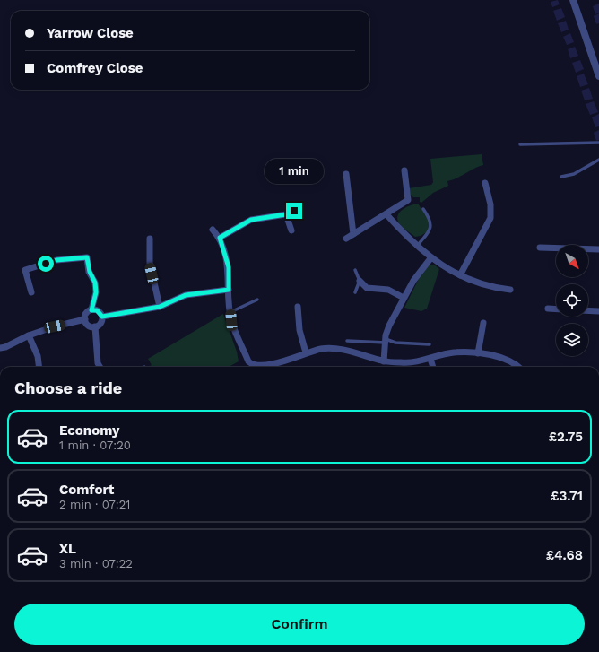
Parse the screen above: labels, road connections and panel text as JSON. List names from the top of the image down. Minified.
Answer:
{"north":"bottom right","page":{"banner":["Yarrow Close","Comfrey Close"],"bubble":"1 min","heading":"Choose a ride","list":[{"name":"Economy","note":"1 min · 07:20","value":"£2.75"},{"name":"Comfort","note":"2 min · 07:21","value":"£3.71"},{"name":"XL","note":"3 min · 07:22","value":"£4.68"}],"buttons":"Confirm"}}
